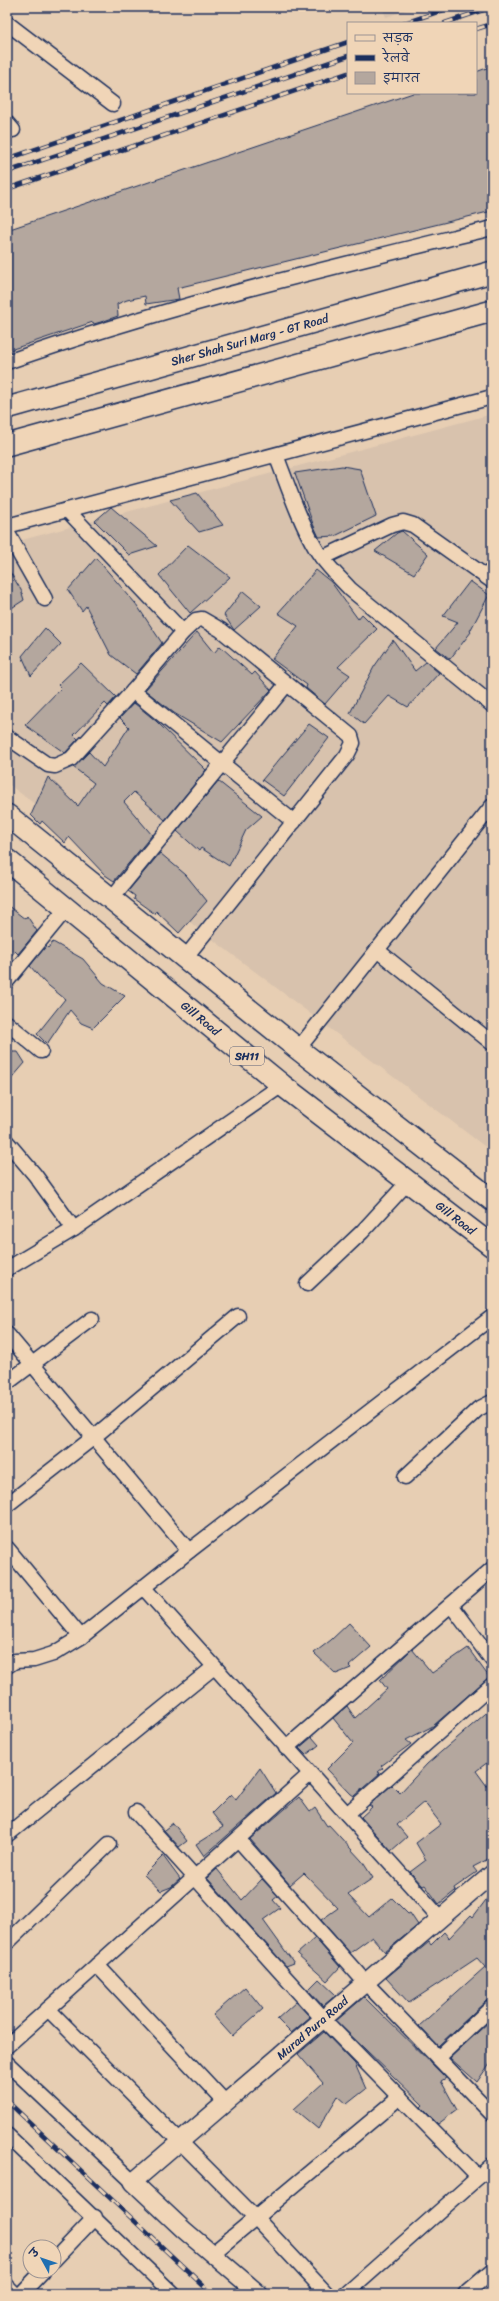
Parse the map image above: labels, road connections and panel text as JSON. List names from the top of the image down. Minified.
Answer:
{"streets":{"main road":["Sher Shah Suri Marg - GT Road","Gill Road","SH11"],"street":["Murad Pura Road"]},"legend":["सड़क","रेलवे","इमारत"],"north":"top left"}
